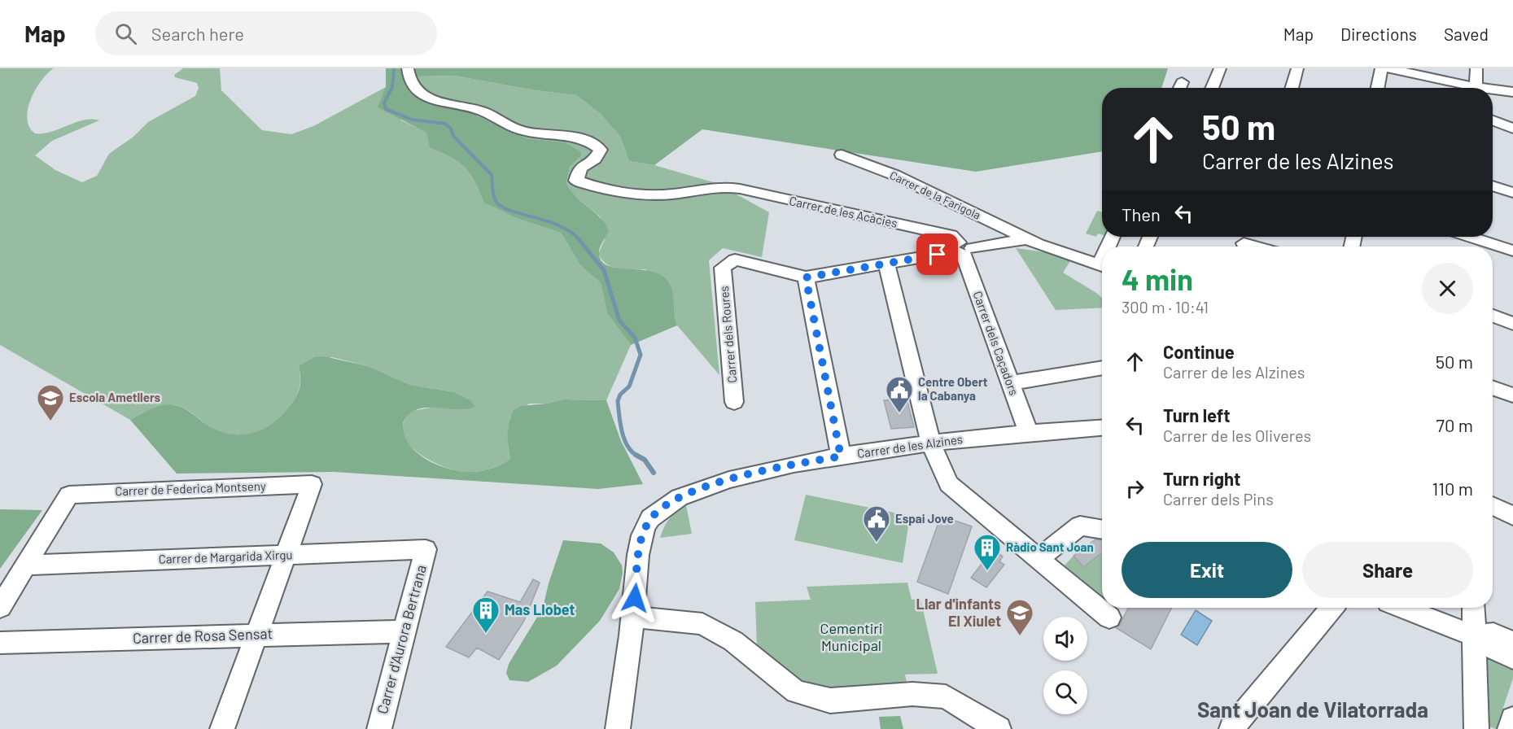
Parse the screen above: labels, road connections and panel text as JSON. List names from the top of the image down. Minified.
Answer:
{"streets":{"street":["Carrer de la Farigola","Carrer de les Acàcies","Carrer dels Roures","Carrer dels Caçadors","Carrer de les Alzines","Carrer de Federica Montseny","Carrer de Margarida Xirgu","Carrer de Rosa Sensat","Carrer d'Aurora Bertrana"]},"crossings":[["Carrer de les Acàcies","Carrer dels Caçadors"],["Carrer dels Caçadors","Carrer de les Alzines"],["Carrer de Federica Montseny","Carrer de Margarida Xirgu"],["Carrer de Margarida Xirgu","Carrer d'Aurora Bertrana"],["Carrer de Rosa Sensat","Carrer d'Aurora Bertrana"]],"districts":["Sant Joan de Vilatorrada"],"parks":["Cementiri Municipal"],"places":{"public building":["Centre Obert la Cabanya","Espai Jove"],"school or university":["Escola Ametllers","Llar d'infants El Xiulet"],"building":["Ràdio Sant Joan","Mas Llobet"]},"page":{"header":"Map","search":"Search here","nav":["Map","Directions","Saved"],"turn":["50 m","Carrer de les Alzines"],"then":"Then","heading":["4 min","300 m · 10:41"],"list":[{"name":"Continue","note":"Carrer de les Alzines","value":"50 m"},{"name":"Turn left","note":"Carrer de les Oliveres","value":"70 m"},{"name":"Turn right","note":"Carrer dels Pins","value":"110 m"}],"buttons":["Exit","Share"]}}
